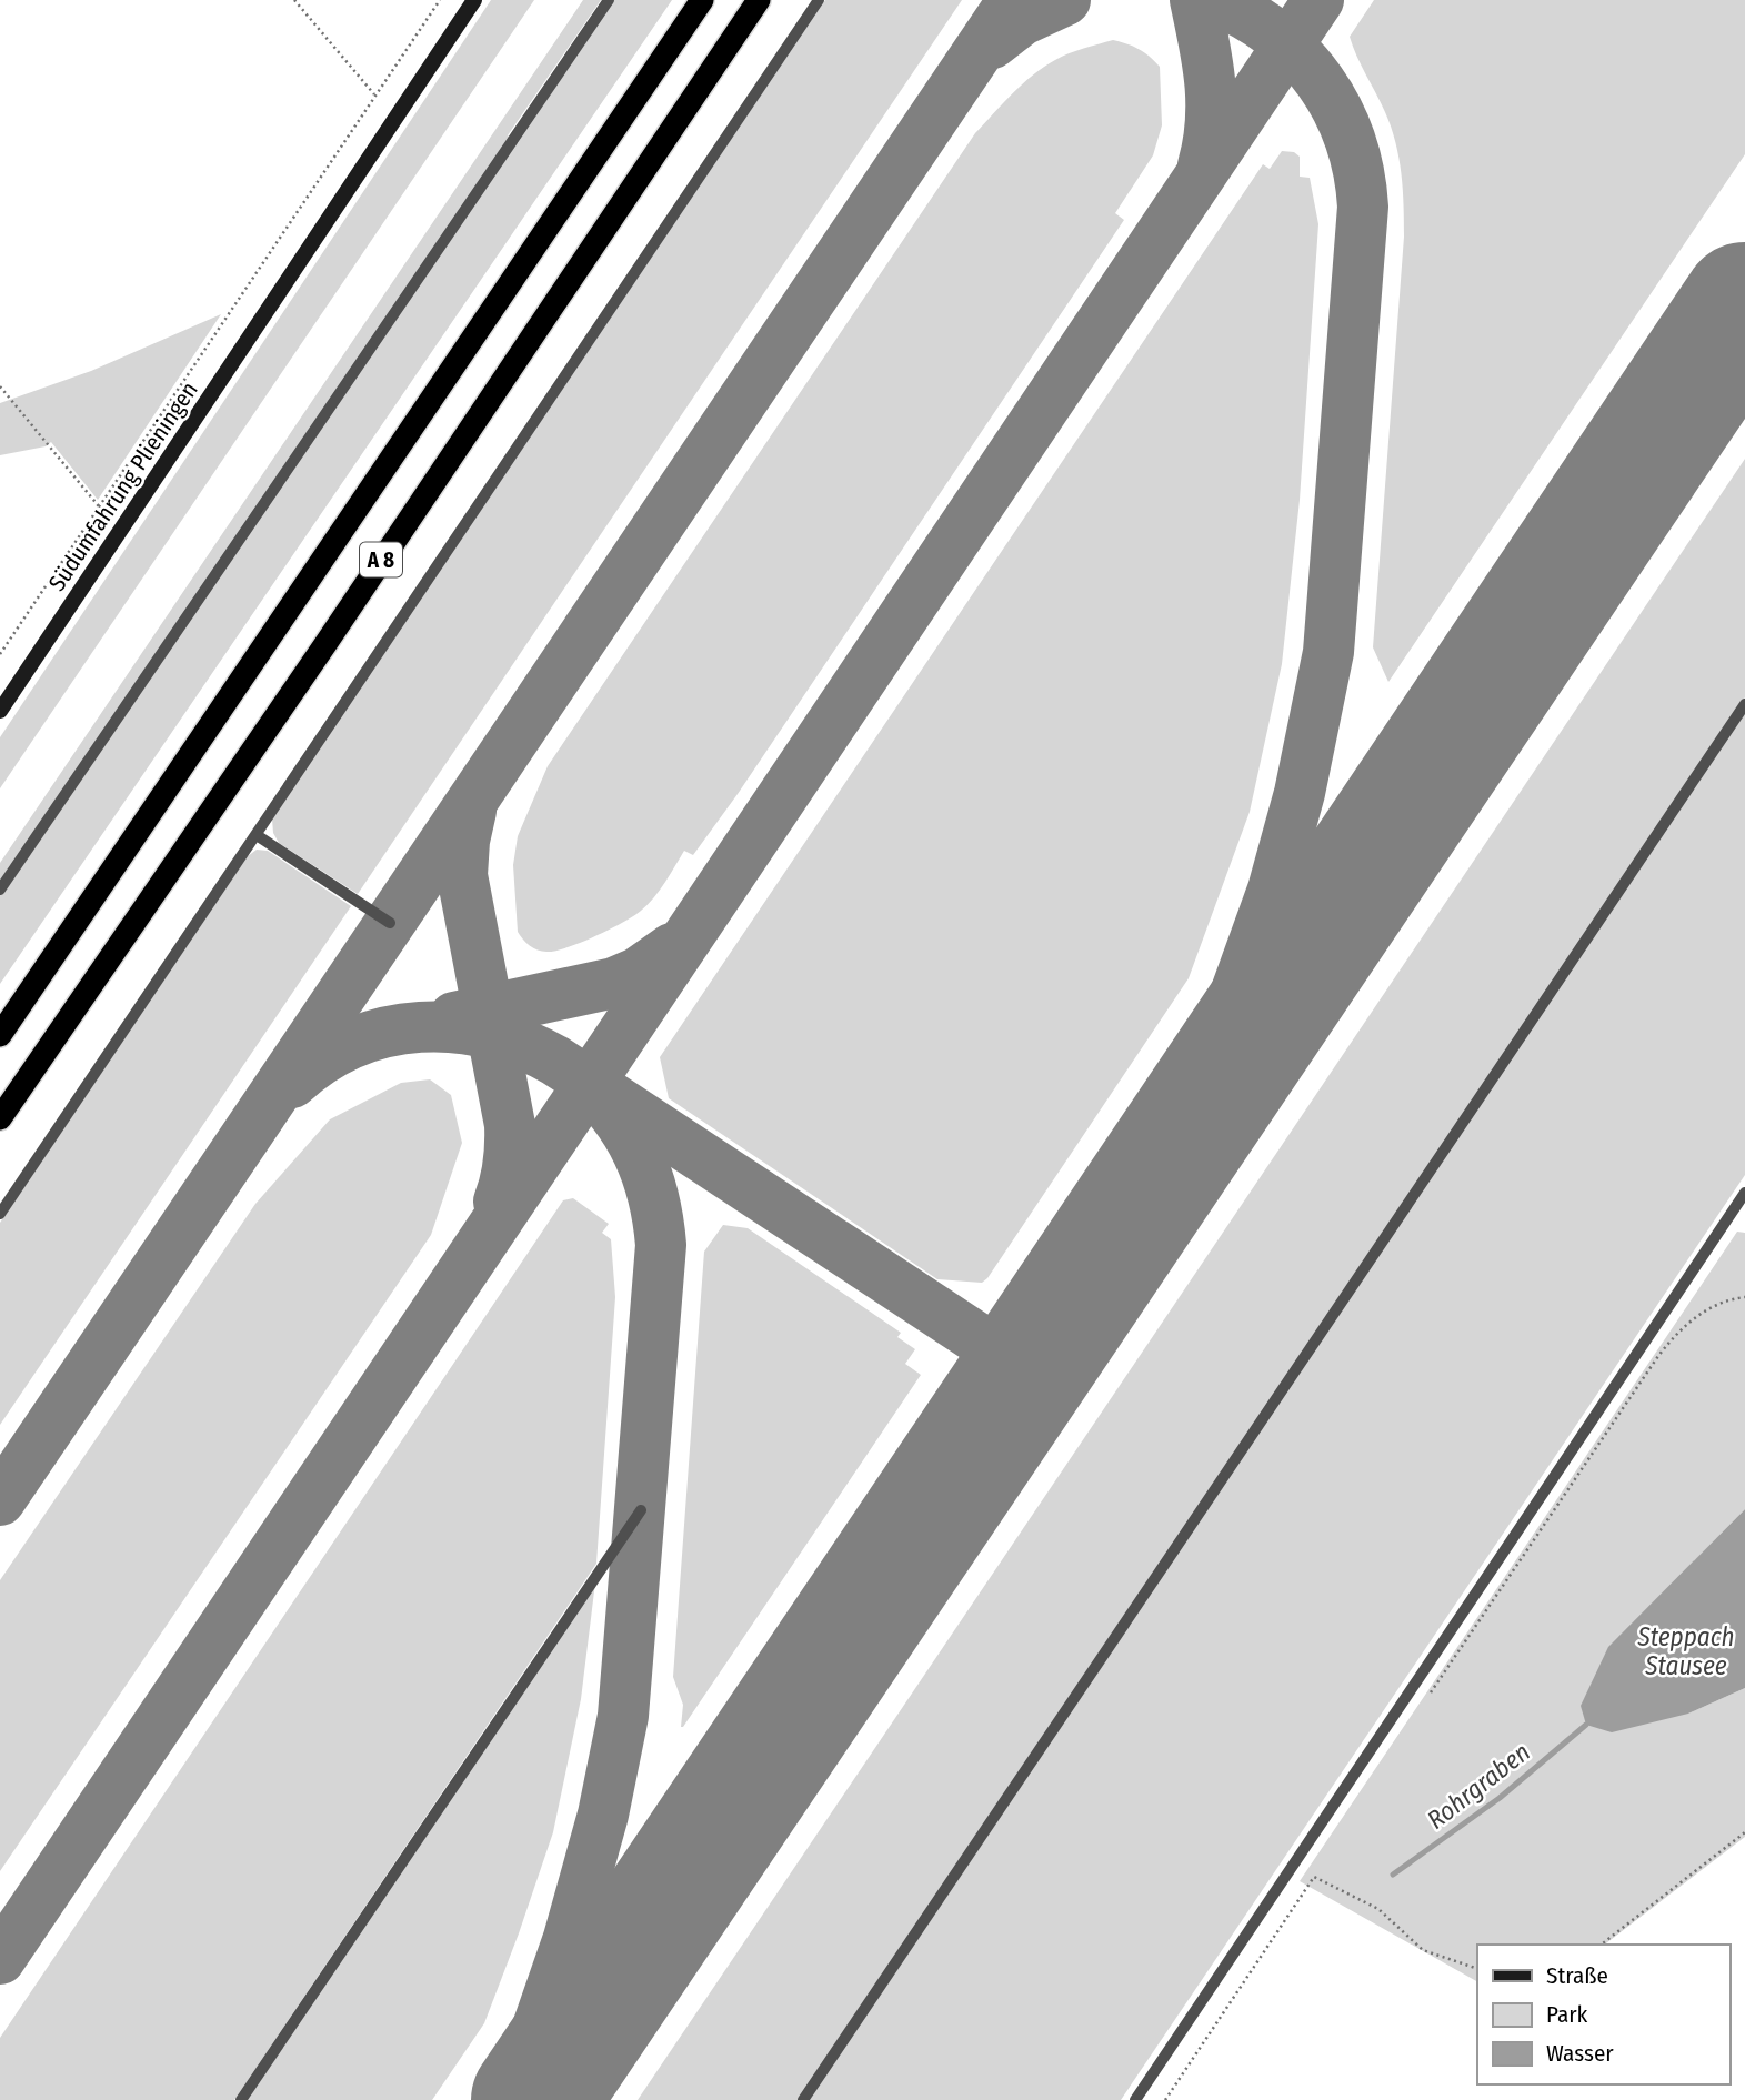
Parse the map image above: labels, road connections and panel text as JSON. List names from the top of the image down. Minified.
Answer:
{"streets":{"highway":["A 8"],"main road":["Südumfahrung Plieningen"]},"water":["Steppach Stausee","Rohrgraben"],"legend":["Straße","Park","Wasser"]}
